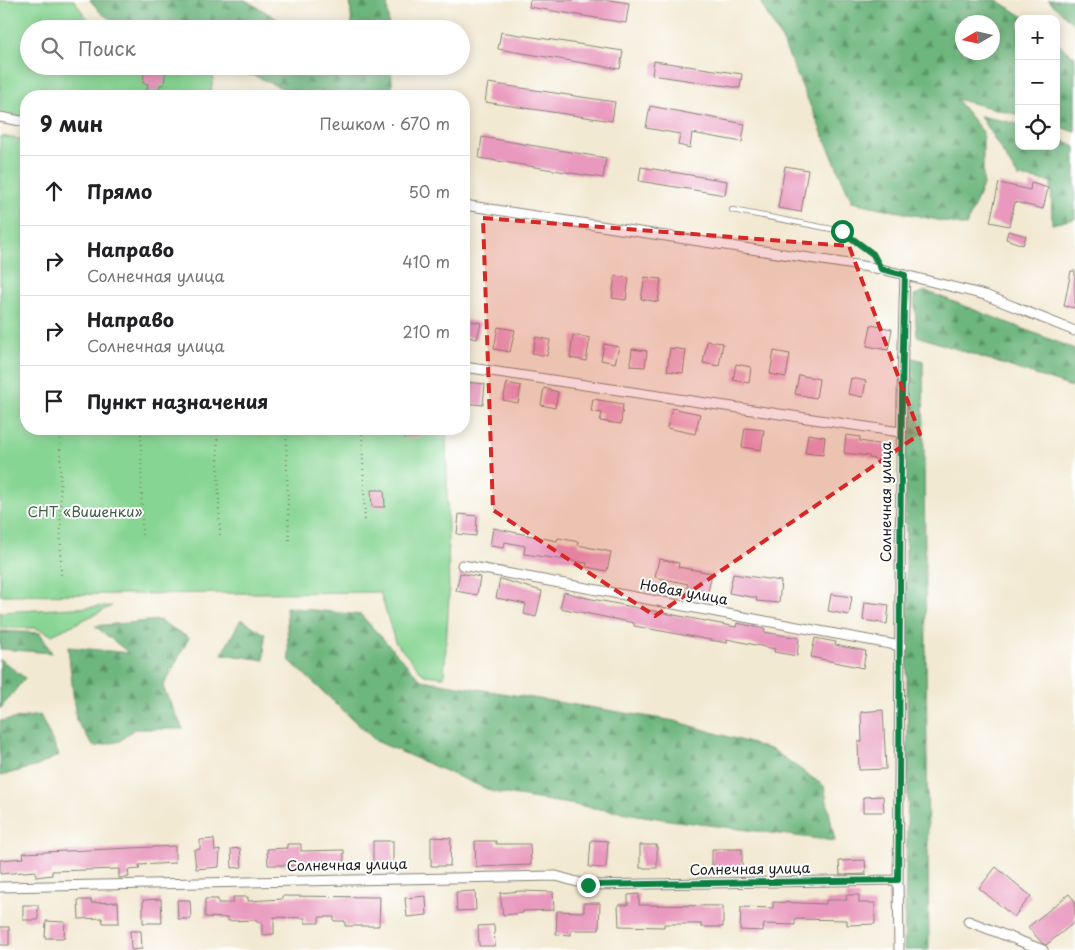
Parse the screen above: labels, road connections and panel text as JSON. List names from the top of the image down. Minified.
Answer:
{"streets":{"street":["Солнечная улица","Новая улица"]},"crossings":[["Солнечная улица","Новая улица"]],"parks":["СНТ «Вишенки»"],"north":"left","page":{"map_buttons":["+","−"],"search":"Поиск","heading":["9 мин","Пешком · 670 m"],"list":[["Прямо","50 m"],["Направо","Солнечная улица","410 m"],["Направо","Солнечная улица","210 m"],"Пункт назначения"]}}
